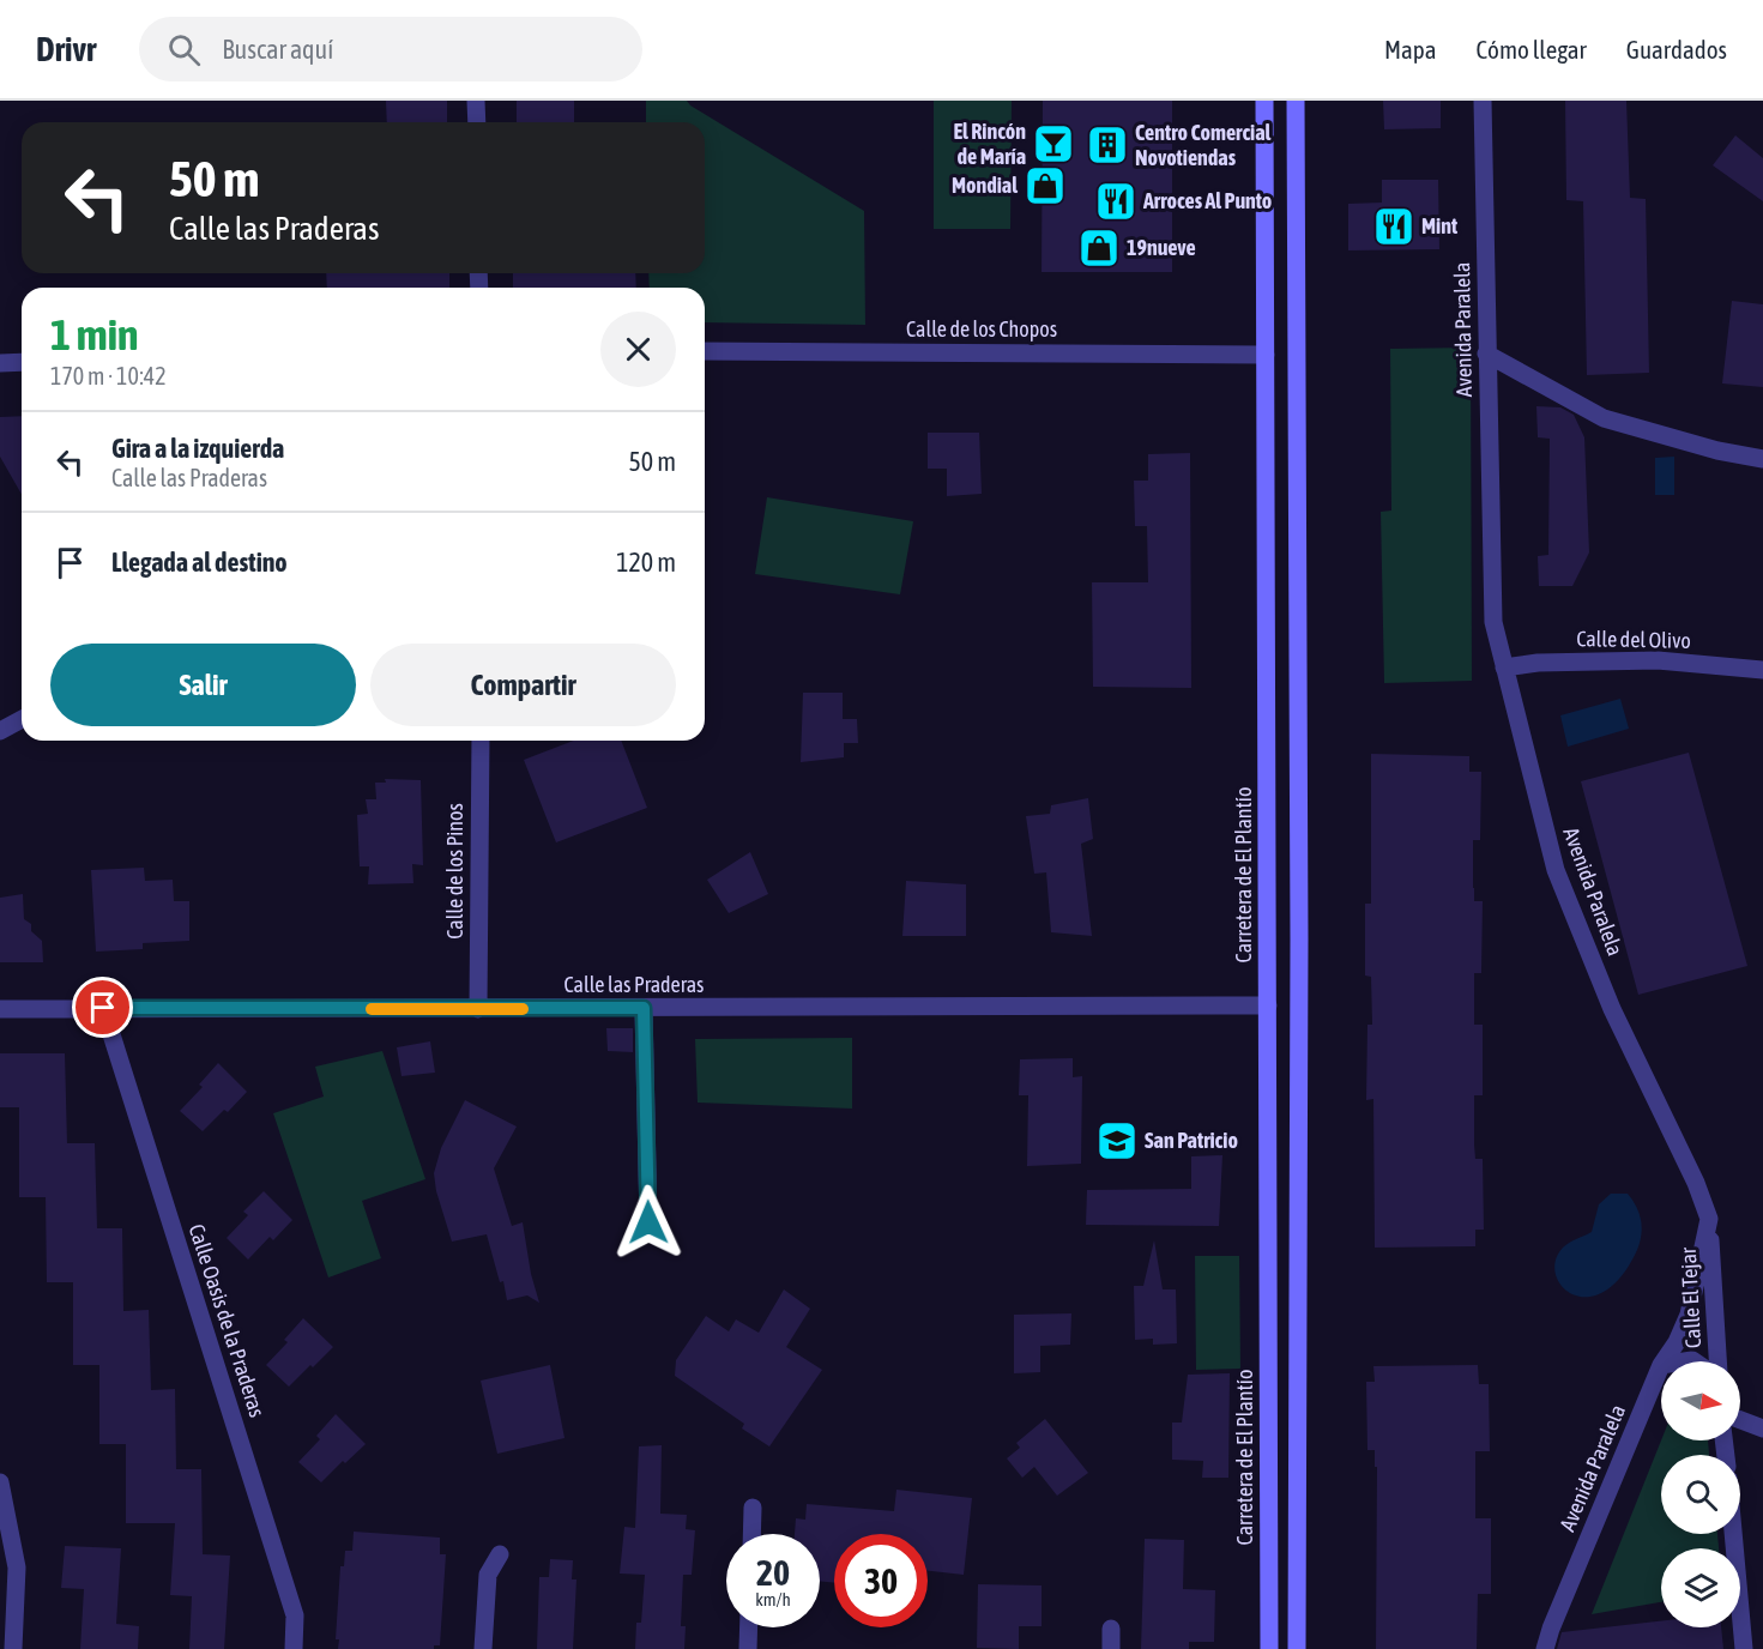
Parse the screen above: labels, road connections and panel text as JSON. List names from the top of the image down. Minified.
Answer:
{"streets":{"street":["Calle de los Chopos","Avenida Paralela","Calle del Olivo","Calle de los Pinos","Carretera de El Plantío","Calle las Praderas","Calle El Tejar","Calle Oasis de la Praderas"]},"crossings":[["Calle de los Chopos","Carretera de El Plantío"],["Avenida Paralela","Calle del Olivo"],["Avenida Paralela","Calle El Tejar"],["Calle de los Pinos","Calle las Praderas"],["Carretera de El Plantío","Calle las Praderas"],["Calle las Praderas","Calle Oasis de la Praderas"]],"places":{"bar":["El Rincón de María"],"building":["Centro Comercial Novotiendas"],"shop":["Mondial","19nueve"],"restaurant":["Arroces Al Punto","Mint"],"school or university":["San Patricio"]},"north":"right","page":{"header":"Drivr","search":"Buscar aquí","nav":["Mapa","Cómo llegar","Guardados"],"turn":["50 m","Calle las Praderas"],"heading":["1 min","170 m · 10:42"],"list":[{"name":"Gira a la izquierda","note":"Calle las Praderas","value":"50 m"},{"name":"Llegada al destino","value":"120 m"}],"buttons":["Salir","Compartir"],"speed":"20 km/h","limit":"30"}}
